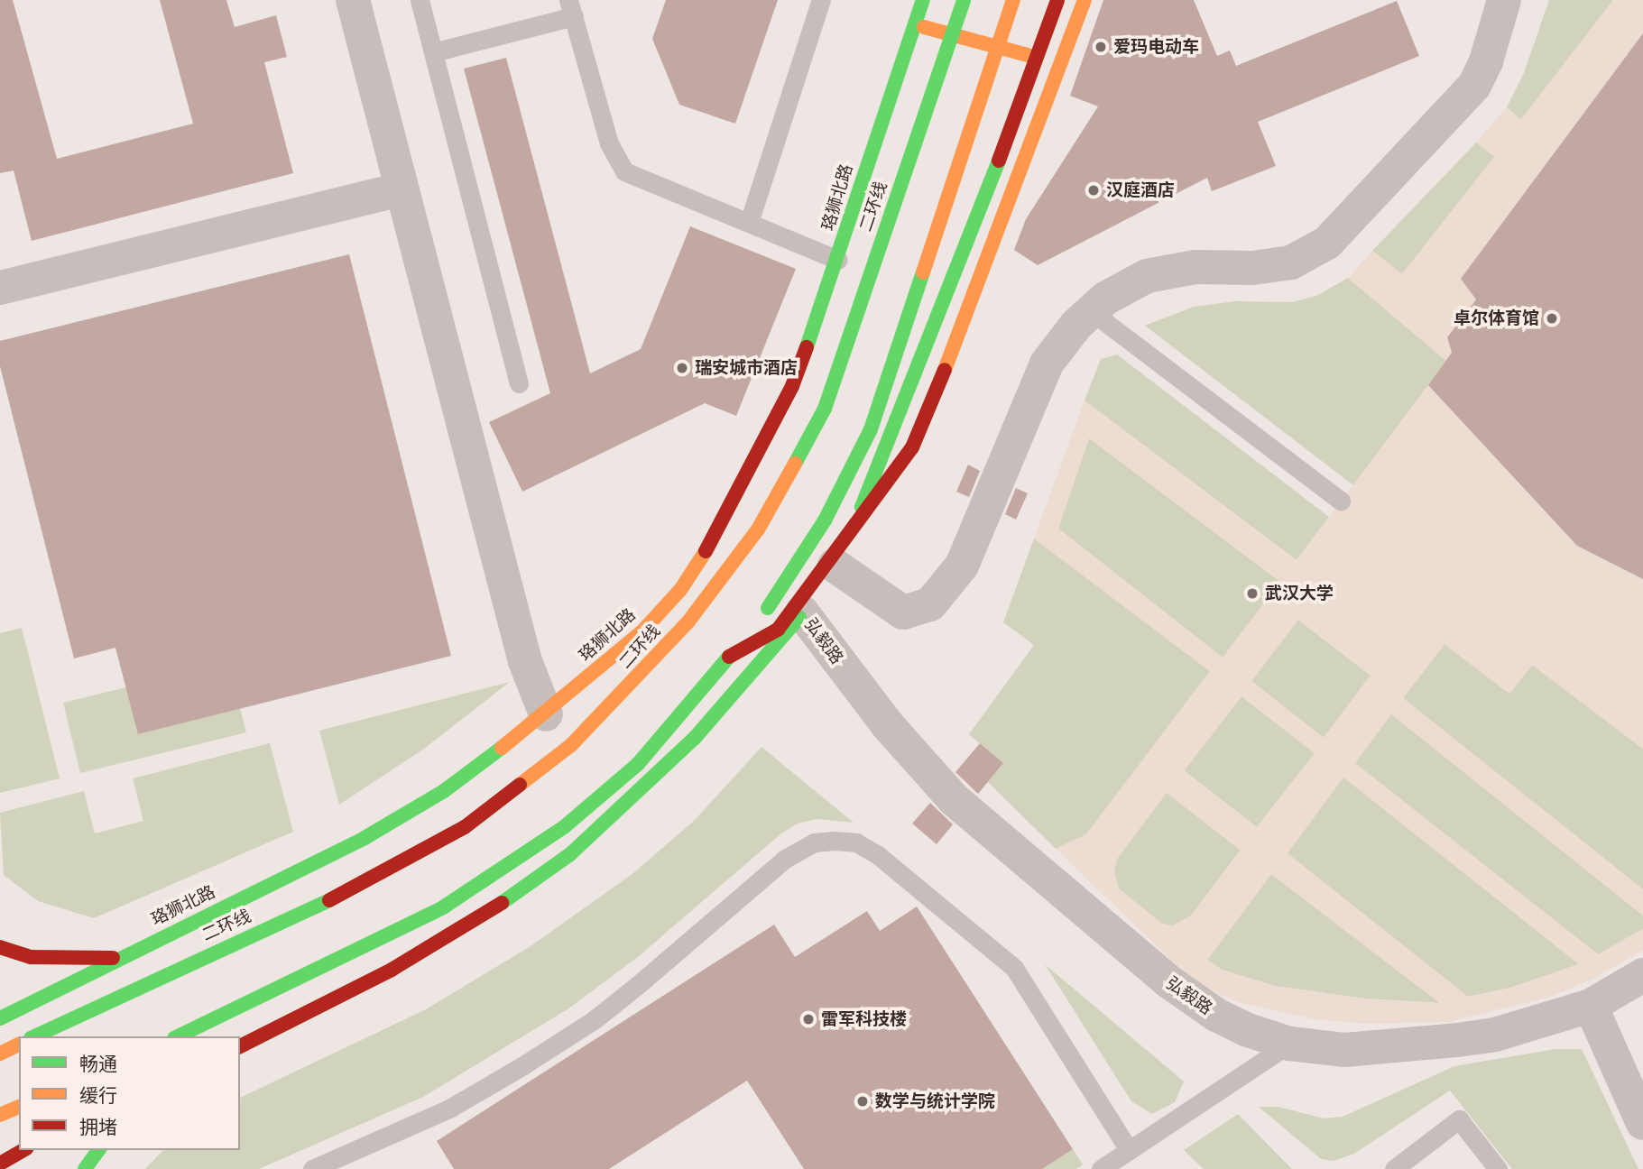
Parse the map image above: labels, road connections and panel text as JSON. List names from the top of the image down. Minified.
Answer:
{"streets":{"main road":["珞狮北路","二环线"],"street":["弘毅路"]},"places":["爱玛电动车","汉庭酒店","卓尔体育馆","瑞安城市酒店","武汉大学","雷军科技楼","数学与统计学院"],"legend":["畅通","缓行","拥堵"]}
